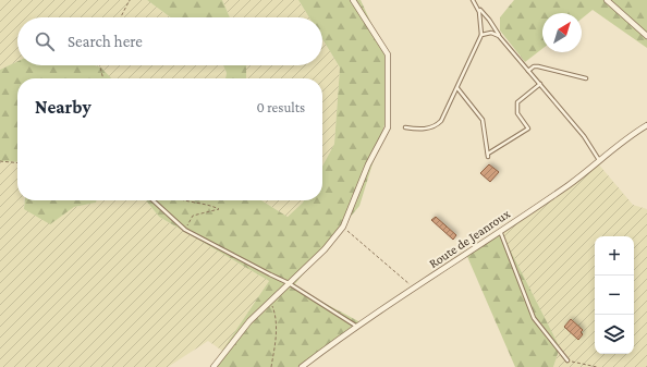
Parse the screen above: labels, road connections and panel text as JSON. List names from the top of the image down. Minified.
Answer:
{"streets":{"street":["Route de Jeanroux"]},"north":"top right","page":{"search":"Search here","heading":["Nearby","0 results"],"map_buttons":["+","−"]}}
